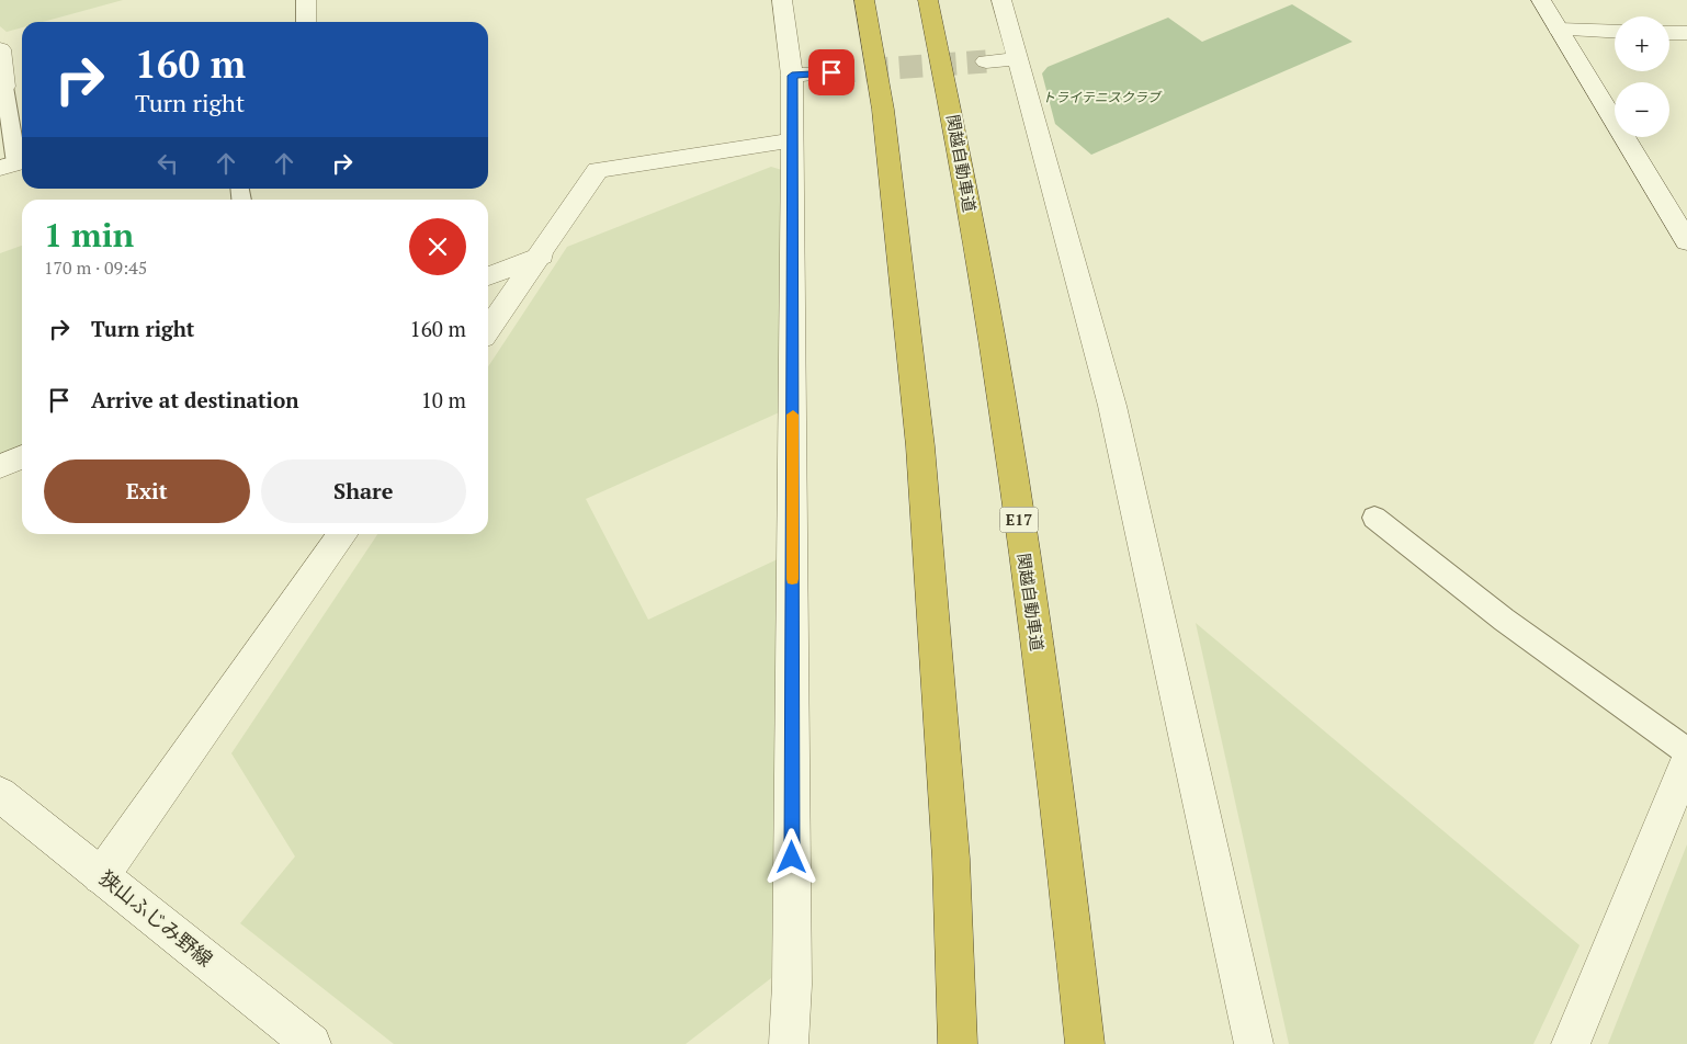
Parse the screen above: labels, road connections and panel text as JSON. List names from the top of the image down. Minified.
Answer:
{"streets":{"highway":["関越自動車道","E17"],"street":["狭山ふじみ野線"]},"parks":["トライテニスクラブ"],"page":{"map_buttons":["+","−"],"turn":["160 m","Turn right"],"heading":["1 min","170 m · 09:45"],"list":[{"name":"Turn right","value":"160 m"},{"name":"Arrive at destination","value":"10 m"}],"buttons":["Exit","Share"]}}
